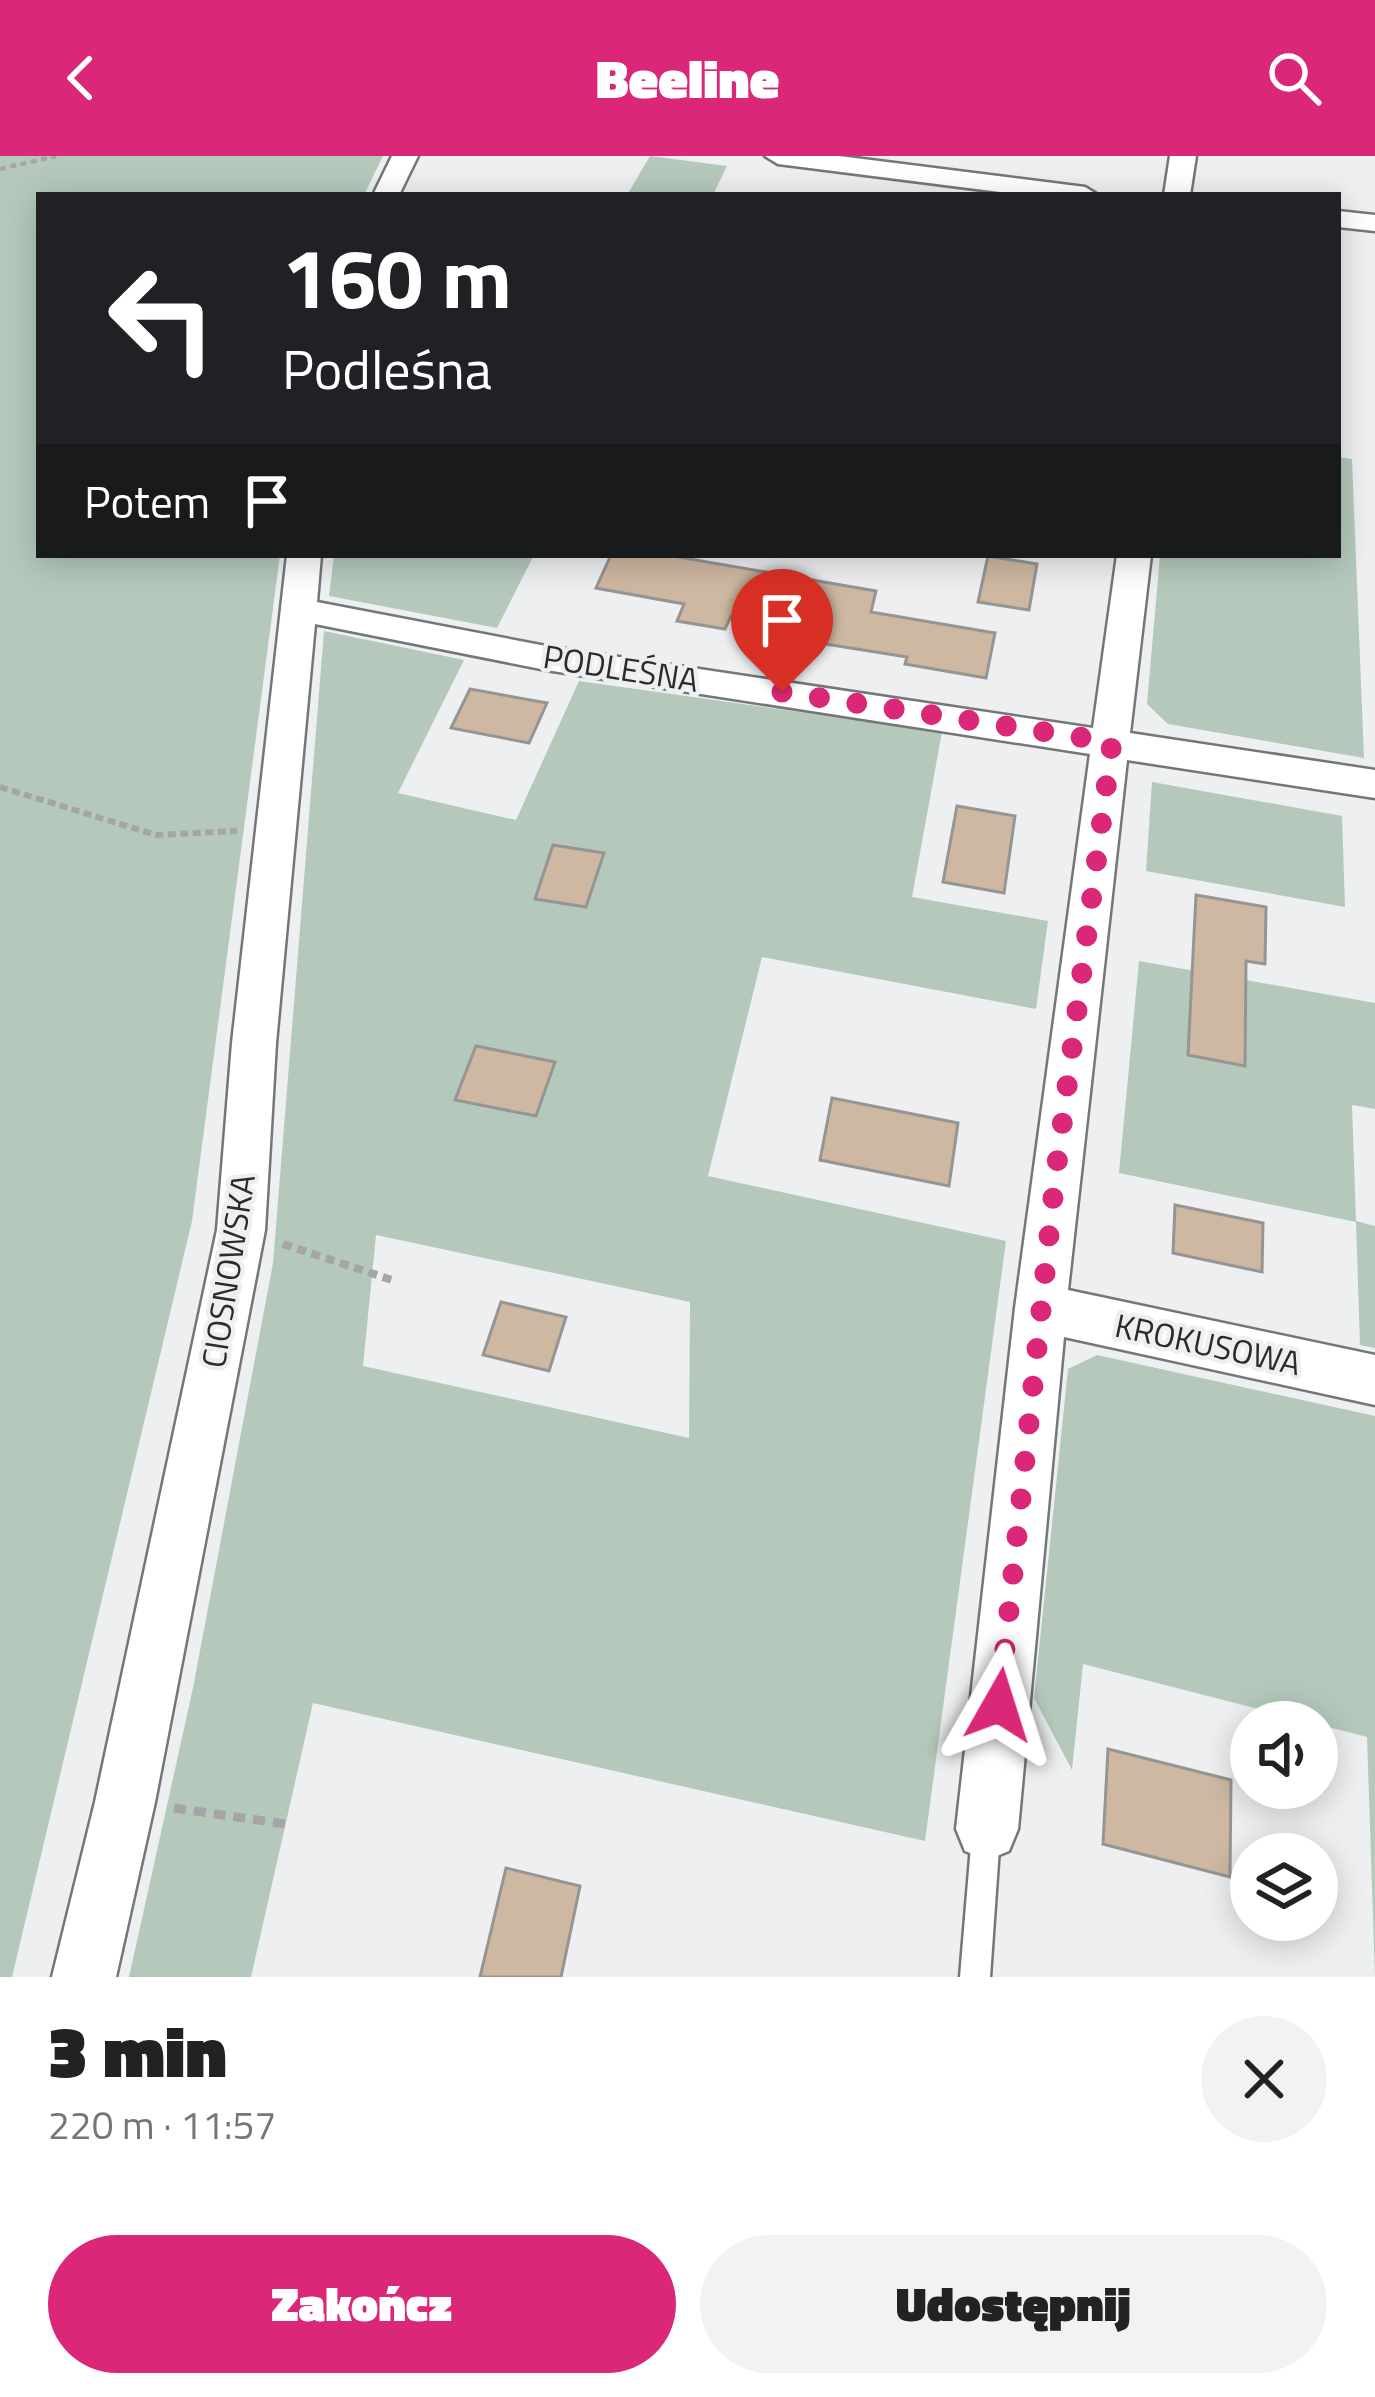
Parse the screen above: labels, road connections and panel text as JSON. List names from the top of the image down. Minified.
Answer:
{"streets":{"street":["PODLEŚNA","CIOSNOWSKA","KROKUSOWA"]},"crossings":[["PODLEŚNA","CIOSNOWSKA"]],"page":{"header":"Beeline","turn":["160 m","Podleśna"],"then":"Potem","heading":["3 min","220 m · 11:57"],"buttons":["Zakończ","Udostępnij"]}}
